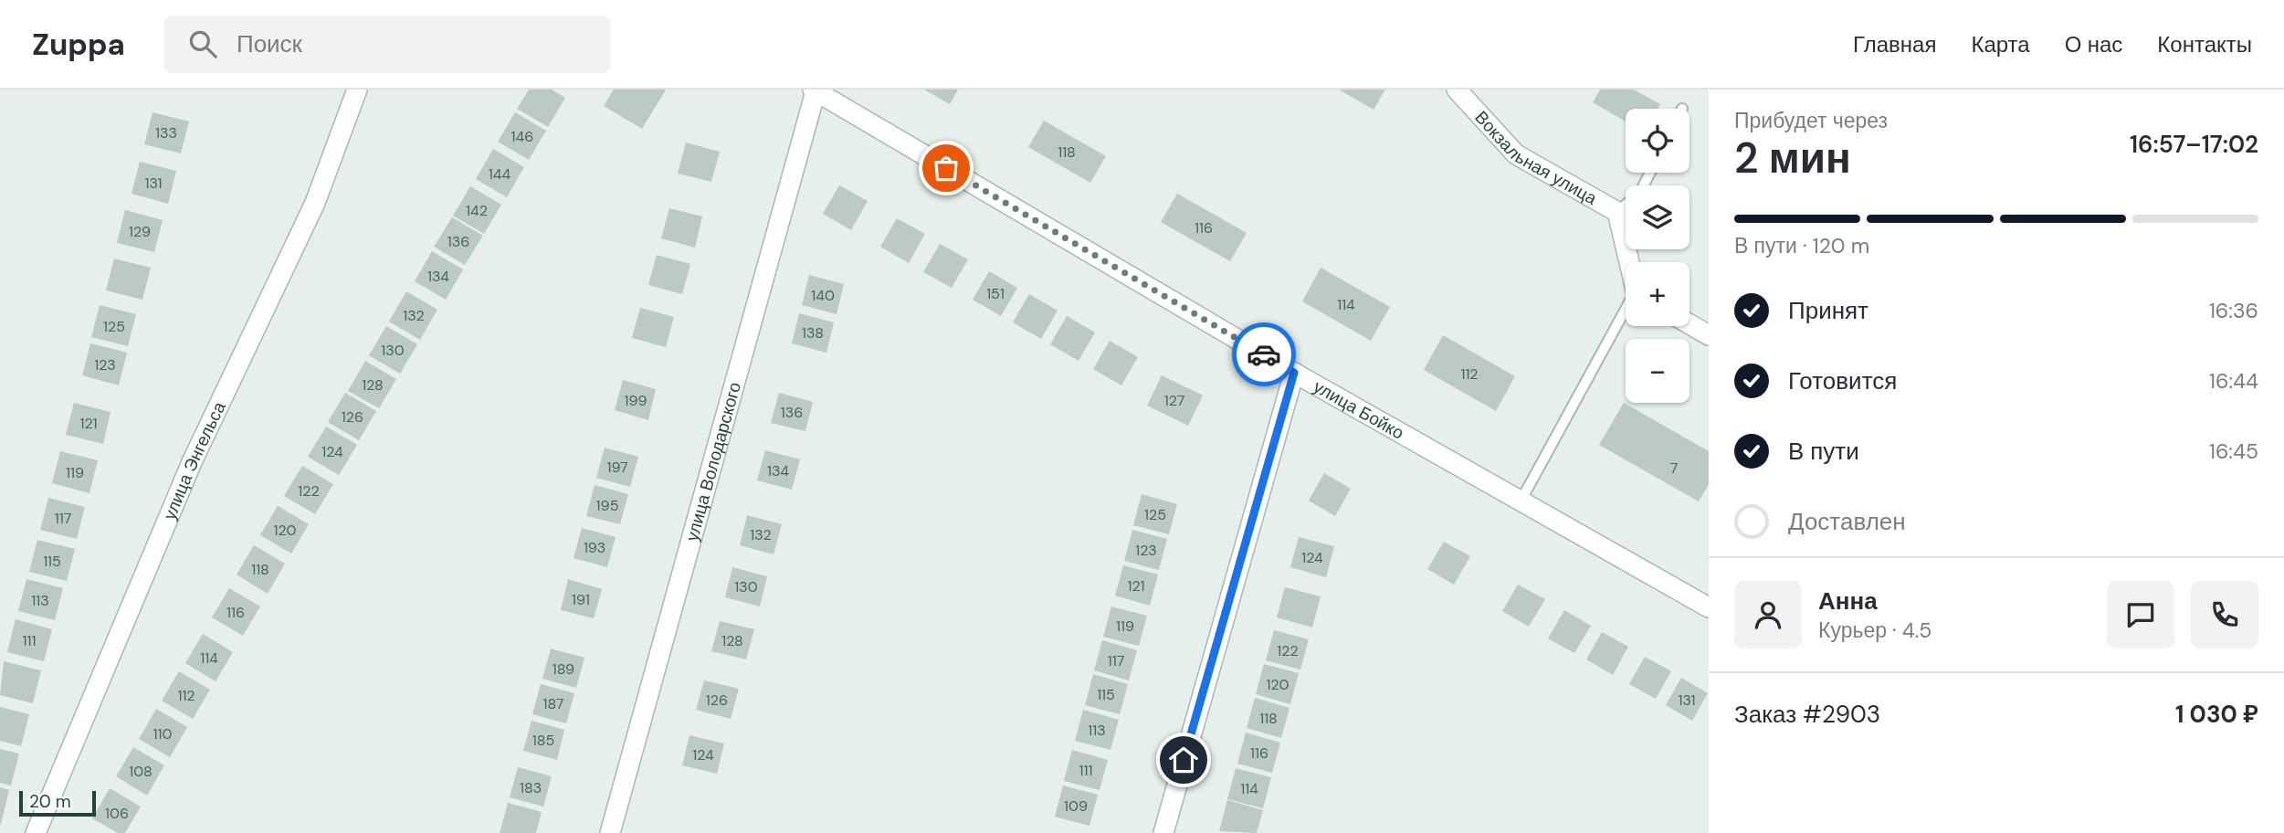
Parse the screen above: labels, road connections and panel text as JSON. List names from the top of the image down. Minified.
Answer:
{"streets":{"street":["Вокзальная улица","улица Бойко","улица Энгельса","улица Володарского"]},"crossings":[["улица Бойко","улица Володарского"]],"house_numbers":["133","146","118","144","131","142","116","129","136","134","151","140","114","132","125","138","130","123","112","128","199","127","136","126","121","124","197","7","134","119","122","195","125","117","120","132","193","123","124","115","118","121","130","191","113","116","119","111","128","122","114","117","189","120","115","112","126","131","187","118","113","110","185","116","124","111","108","183","114","109","106"],"scale_bar":"20 m","page":{"header":"Zuppa","search":"Поиск","nav":["Главная","Карта","О нас","Контакты"],"heading":["2 мин","Прибудет через","16:57–17:02"],"panel":["Анна","Курьер · 4.5","Заказ #2903","1 030 ₽"],"map_buttons":["+","−"],"bar":"В пути · 120 m","list":[["Принят","16:36"],["Готовится","16:44"],["В пути","16:45"],"Доставлен"],"scale":"20 m"}}
